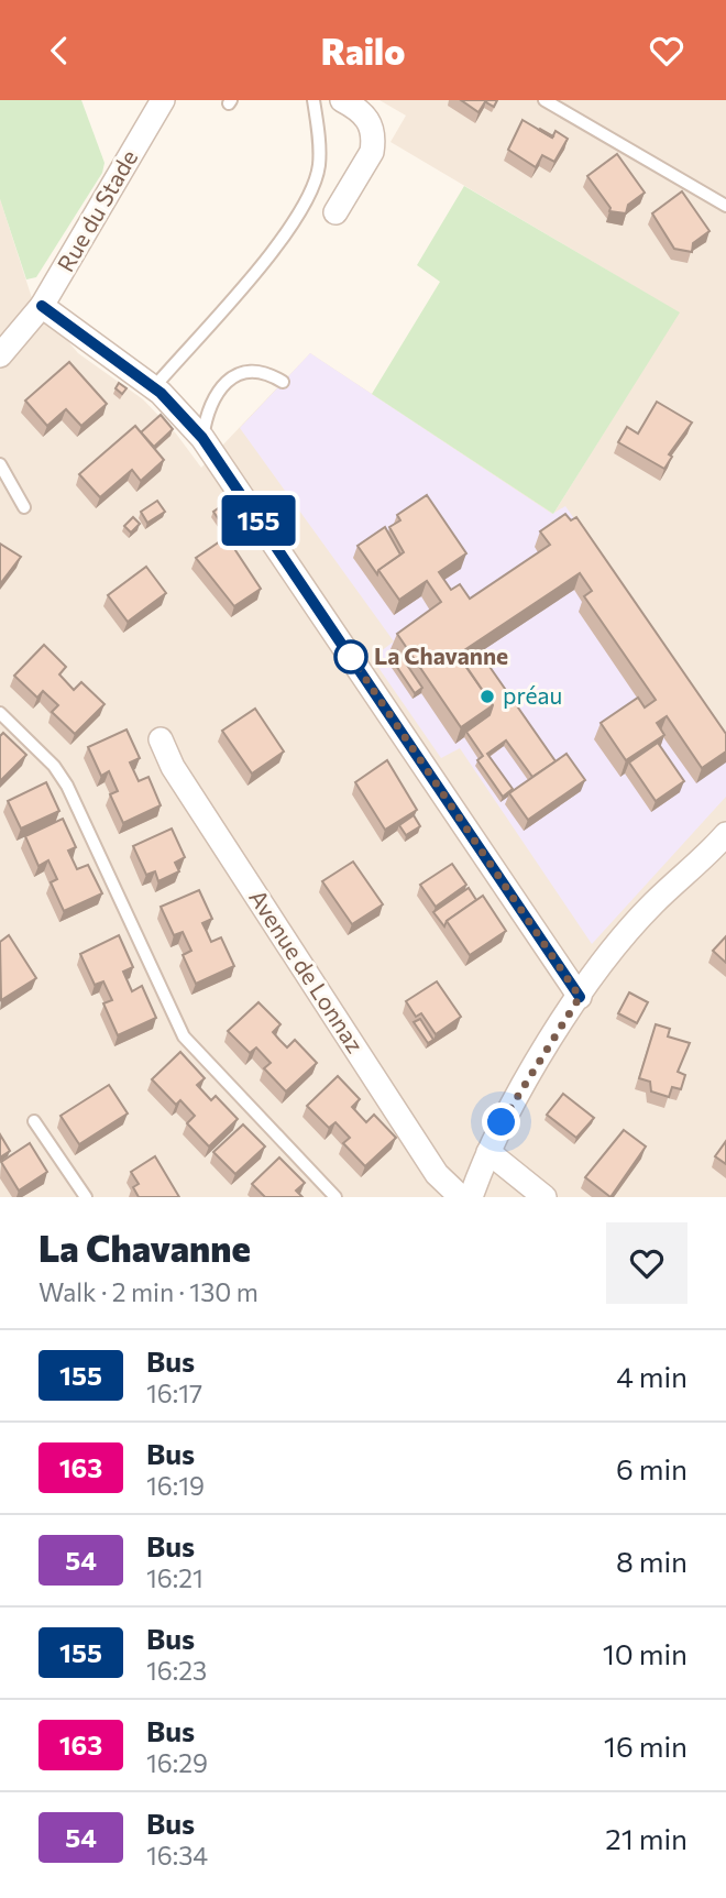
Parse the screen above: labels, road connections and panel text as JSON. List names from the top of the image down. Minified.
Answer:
{"streets":{"street":["Rue du Stade","Avenue de Lonnaz"]},"places":["La Chavanne","préau"],"lines":["bus line 155"],"page":{"header":"Railo","on_map":"155","heading":["La Chavanne","Walk · 2 min · 130 m"],"list":[{"mark":"155","name":"Bus","note":"16:17","value":"4 min"},{"mark":"163","name":"Bus","note":"16:19","value":"6 min"},{"mark":"54","name":"Bus","note":"16:21","value":"8 min"},{"mark":"155","name":"Bus","note":"16:23","value":"10 min"},{"mark":"163","name":"Bus","note":"16:29","value":"16 min"},{"mark":"54","name":"Bus","note":"16:34","value":"21 min"}]}}
